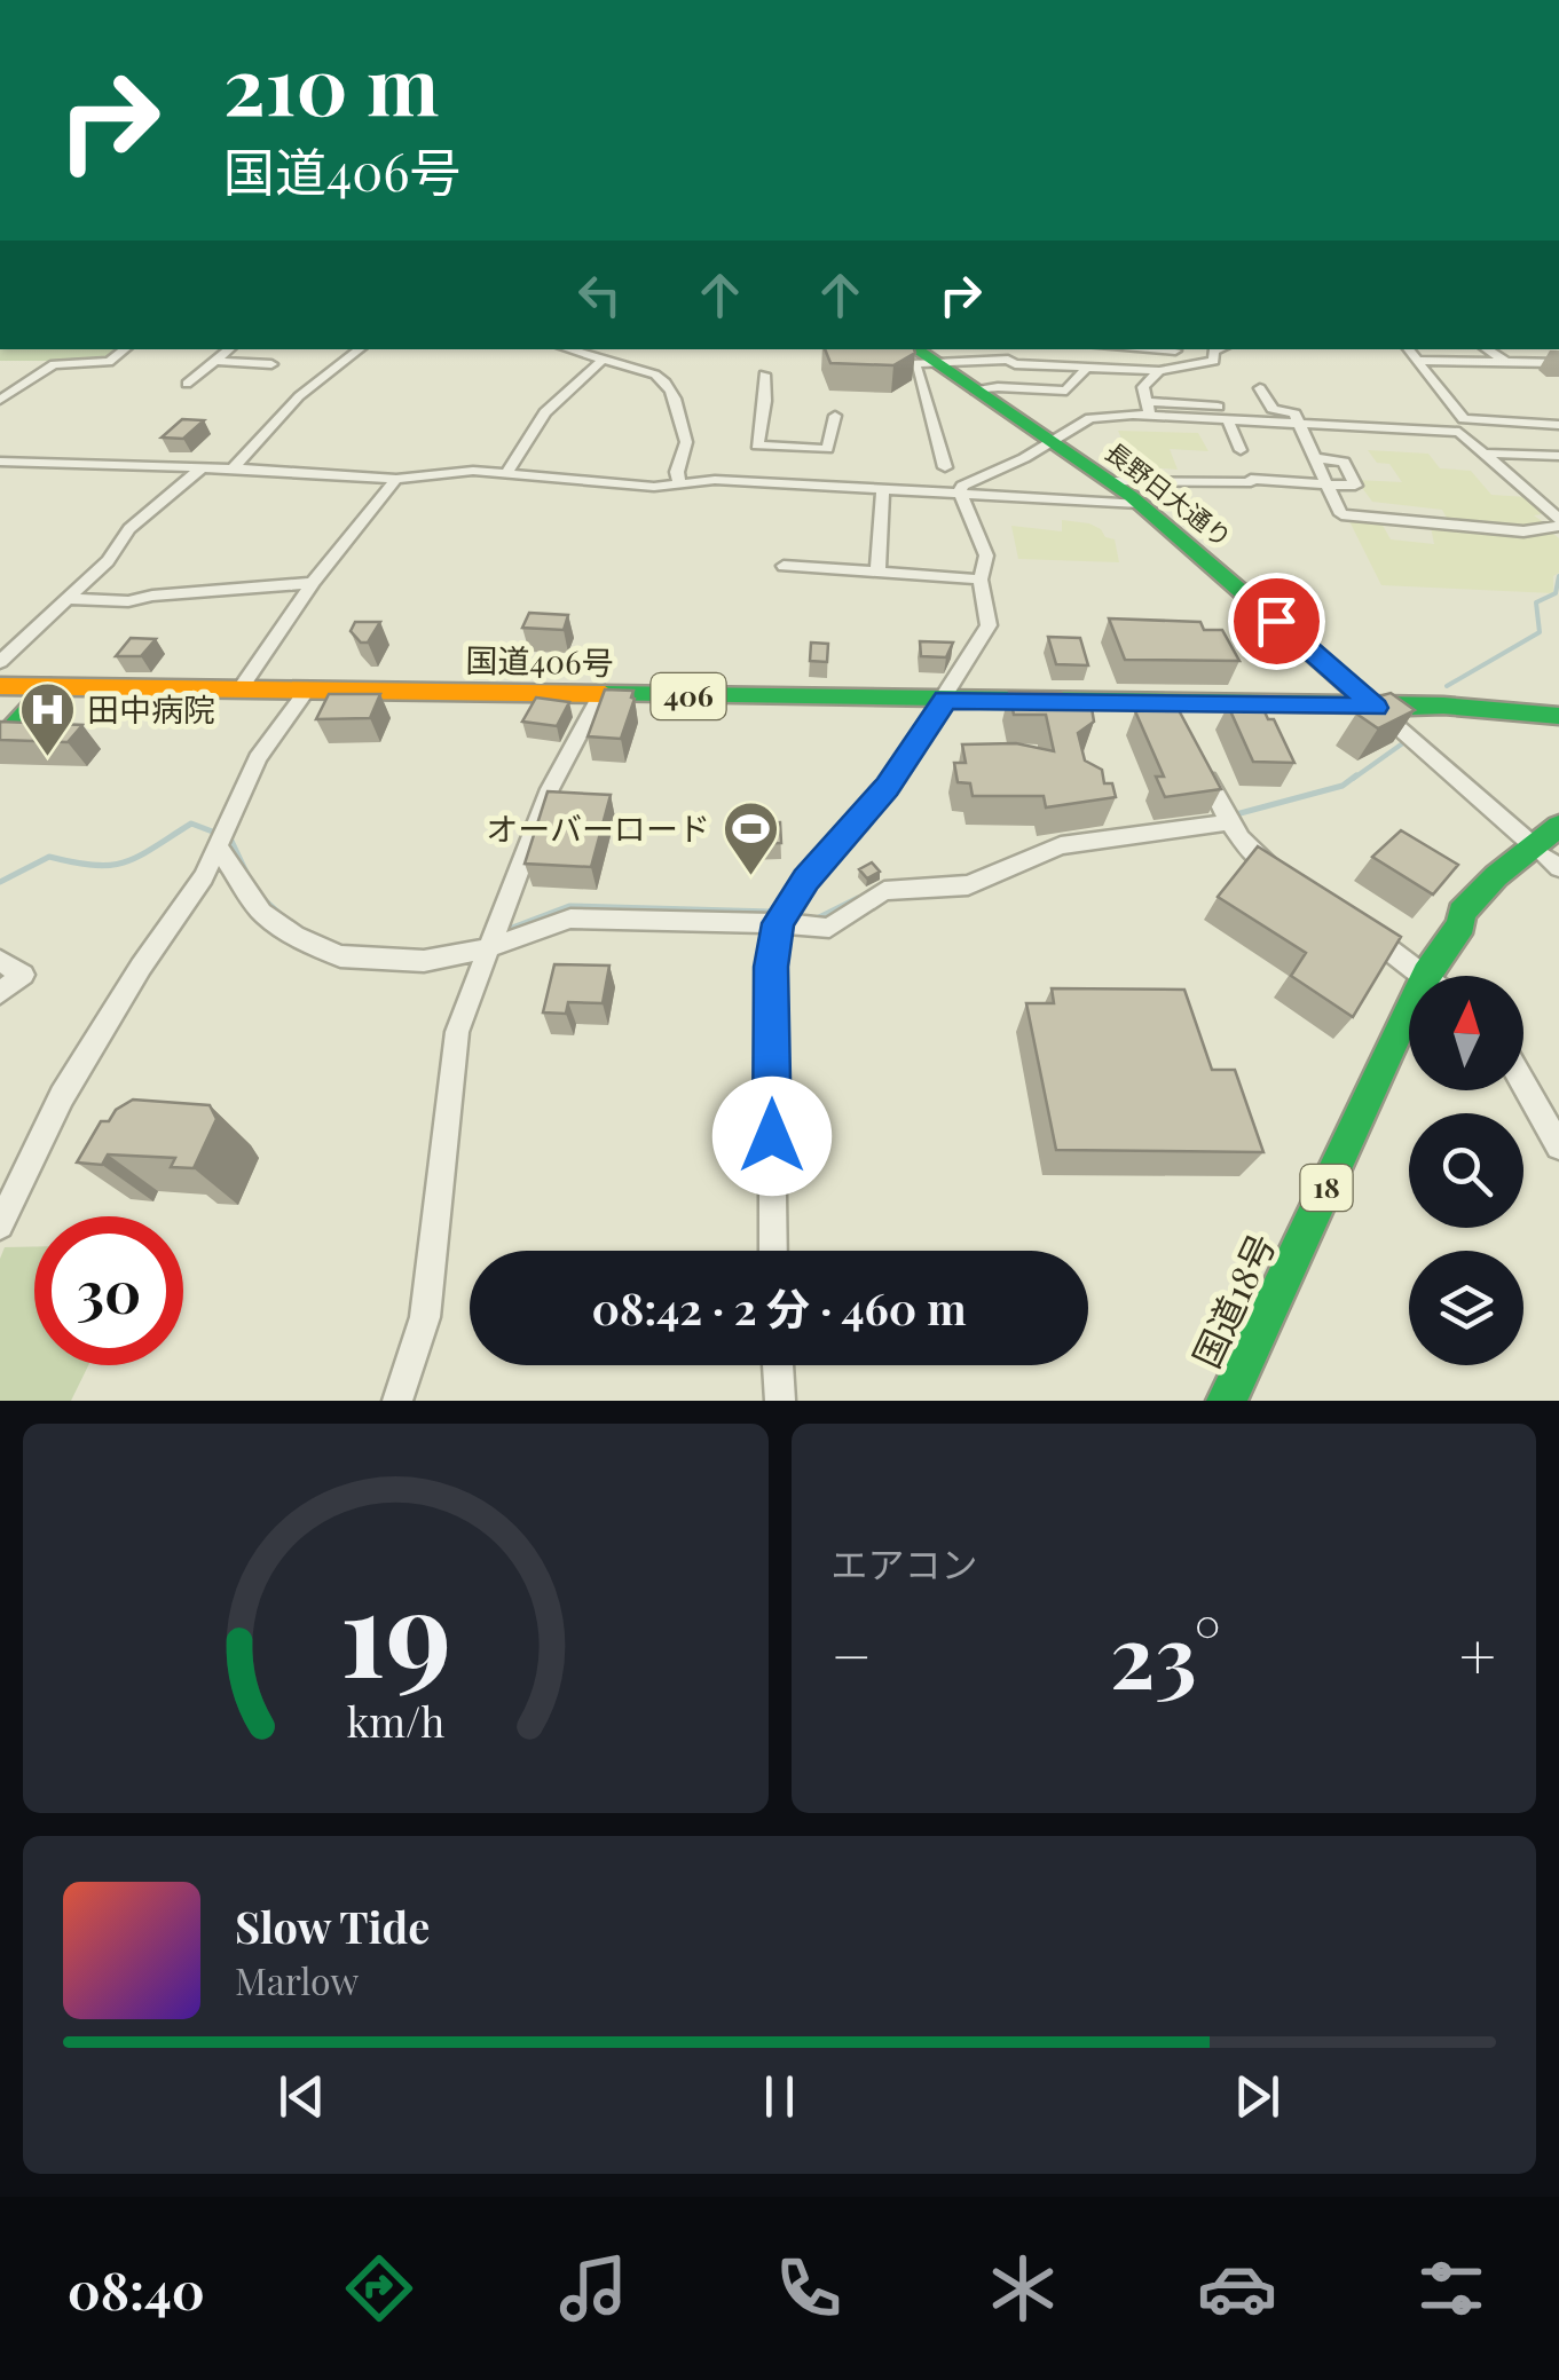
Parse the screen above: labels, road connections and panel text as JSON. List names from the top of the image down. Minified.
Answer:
{"streets":{"main road":["長野日大通り","国道406号","406","18","国道18号"]},"crossings":[["長野日大通り","国道406号"]],"places":{"hospital":["田中病院"],"sports":["オーバーロード"]},"north":"top","page":{"turn":["210 m","国道406号"],"limit":"30","trip":"08:42 · 2 分 · 460 m","tile":"エアコン","heat":["−","23°","+"],"song":["Slow Tide","Marlow"],"tabs":"08:40","gauge":["19","km/h"]}}
